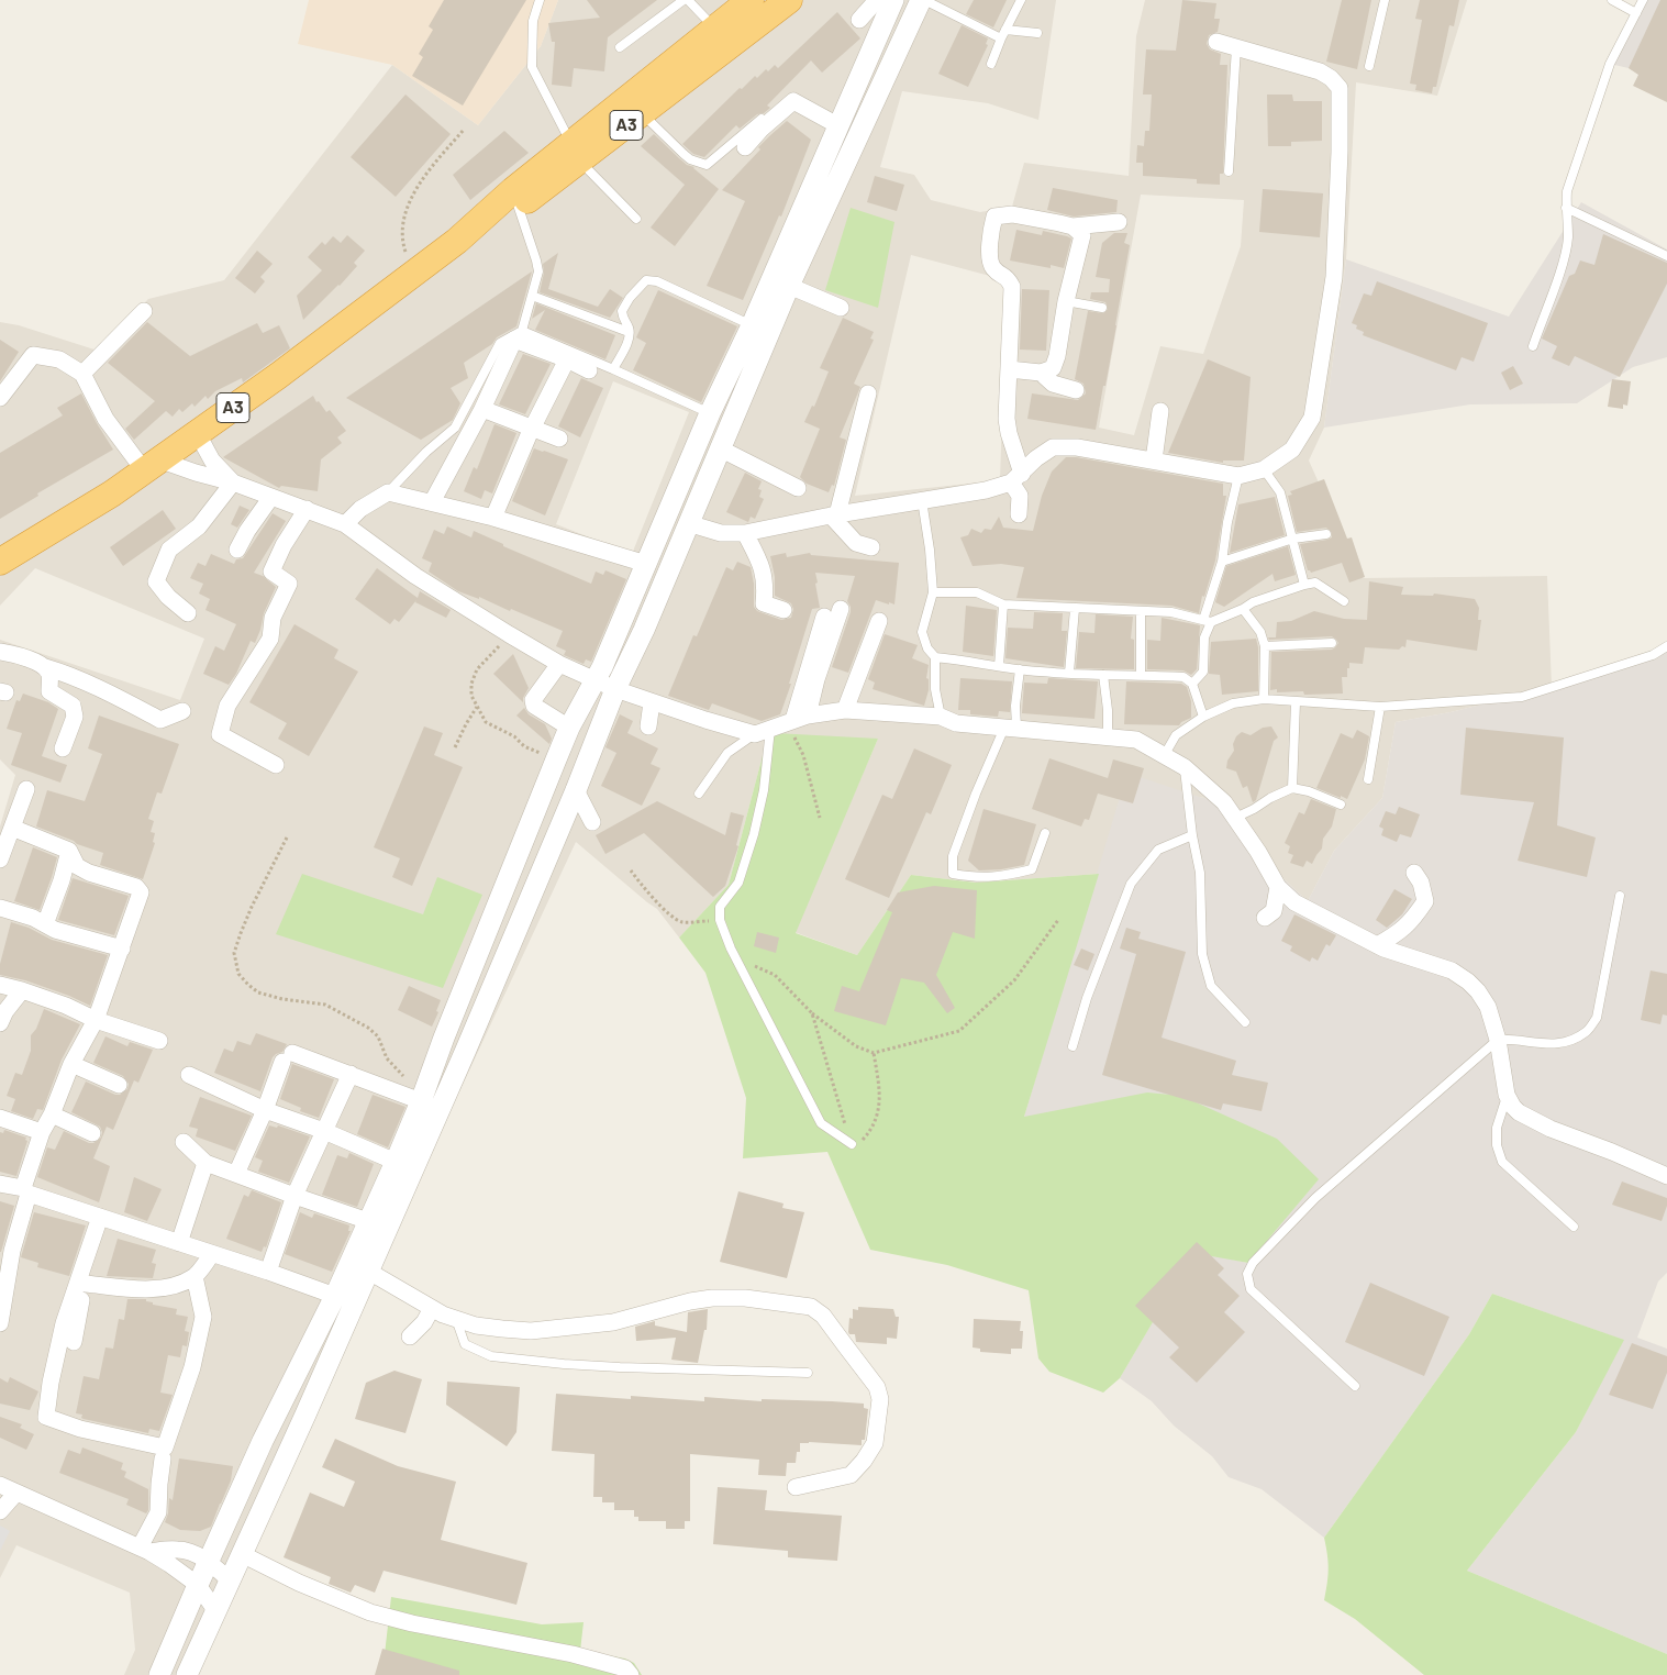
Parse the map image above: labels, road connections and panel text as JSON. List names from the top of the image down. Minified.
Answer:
{"streets":{"highway":["A3"]}}
